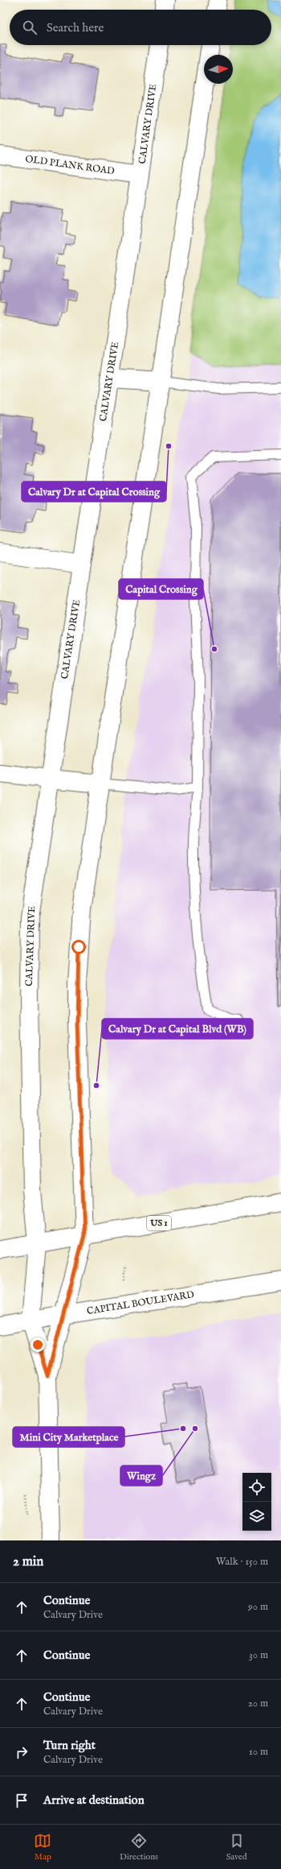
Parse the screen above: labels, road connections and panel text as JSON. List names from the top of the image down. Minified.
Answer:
{"streets":{"main road":["CALVARY DRIVE","OLD PLANK ROAD","US 1","CAPITAL BOULEVARD"]},"crossings":[["CALVARY DRIVE","OLD PLANK ROAD"],["CALVARY DRIVE","US 1"],["CALVARY DRIVE","CAPITAL BOULEVARD"]],"places":["Calvary Dr at Capital Crossing","Capital Crossing","Calvary Dr at Capital Blvd (WB)","Mini City Marketplace","Wingz"],"north":"right","page":{"search":"Search here","heading":["2 min","Walk · 150 m"],"list":[["Continue","Calvary Drive","90 m"],["Continue","30 m"],["Continue","Calvary Drive","20 m"],["Turn right","Calvary Drive","10 m"],"Arrive at destination"],"nav":["Map","Directions","Saved"]}}
